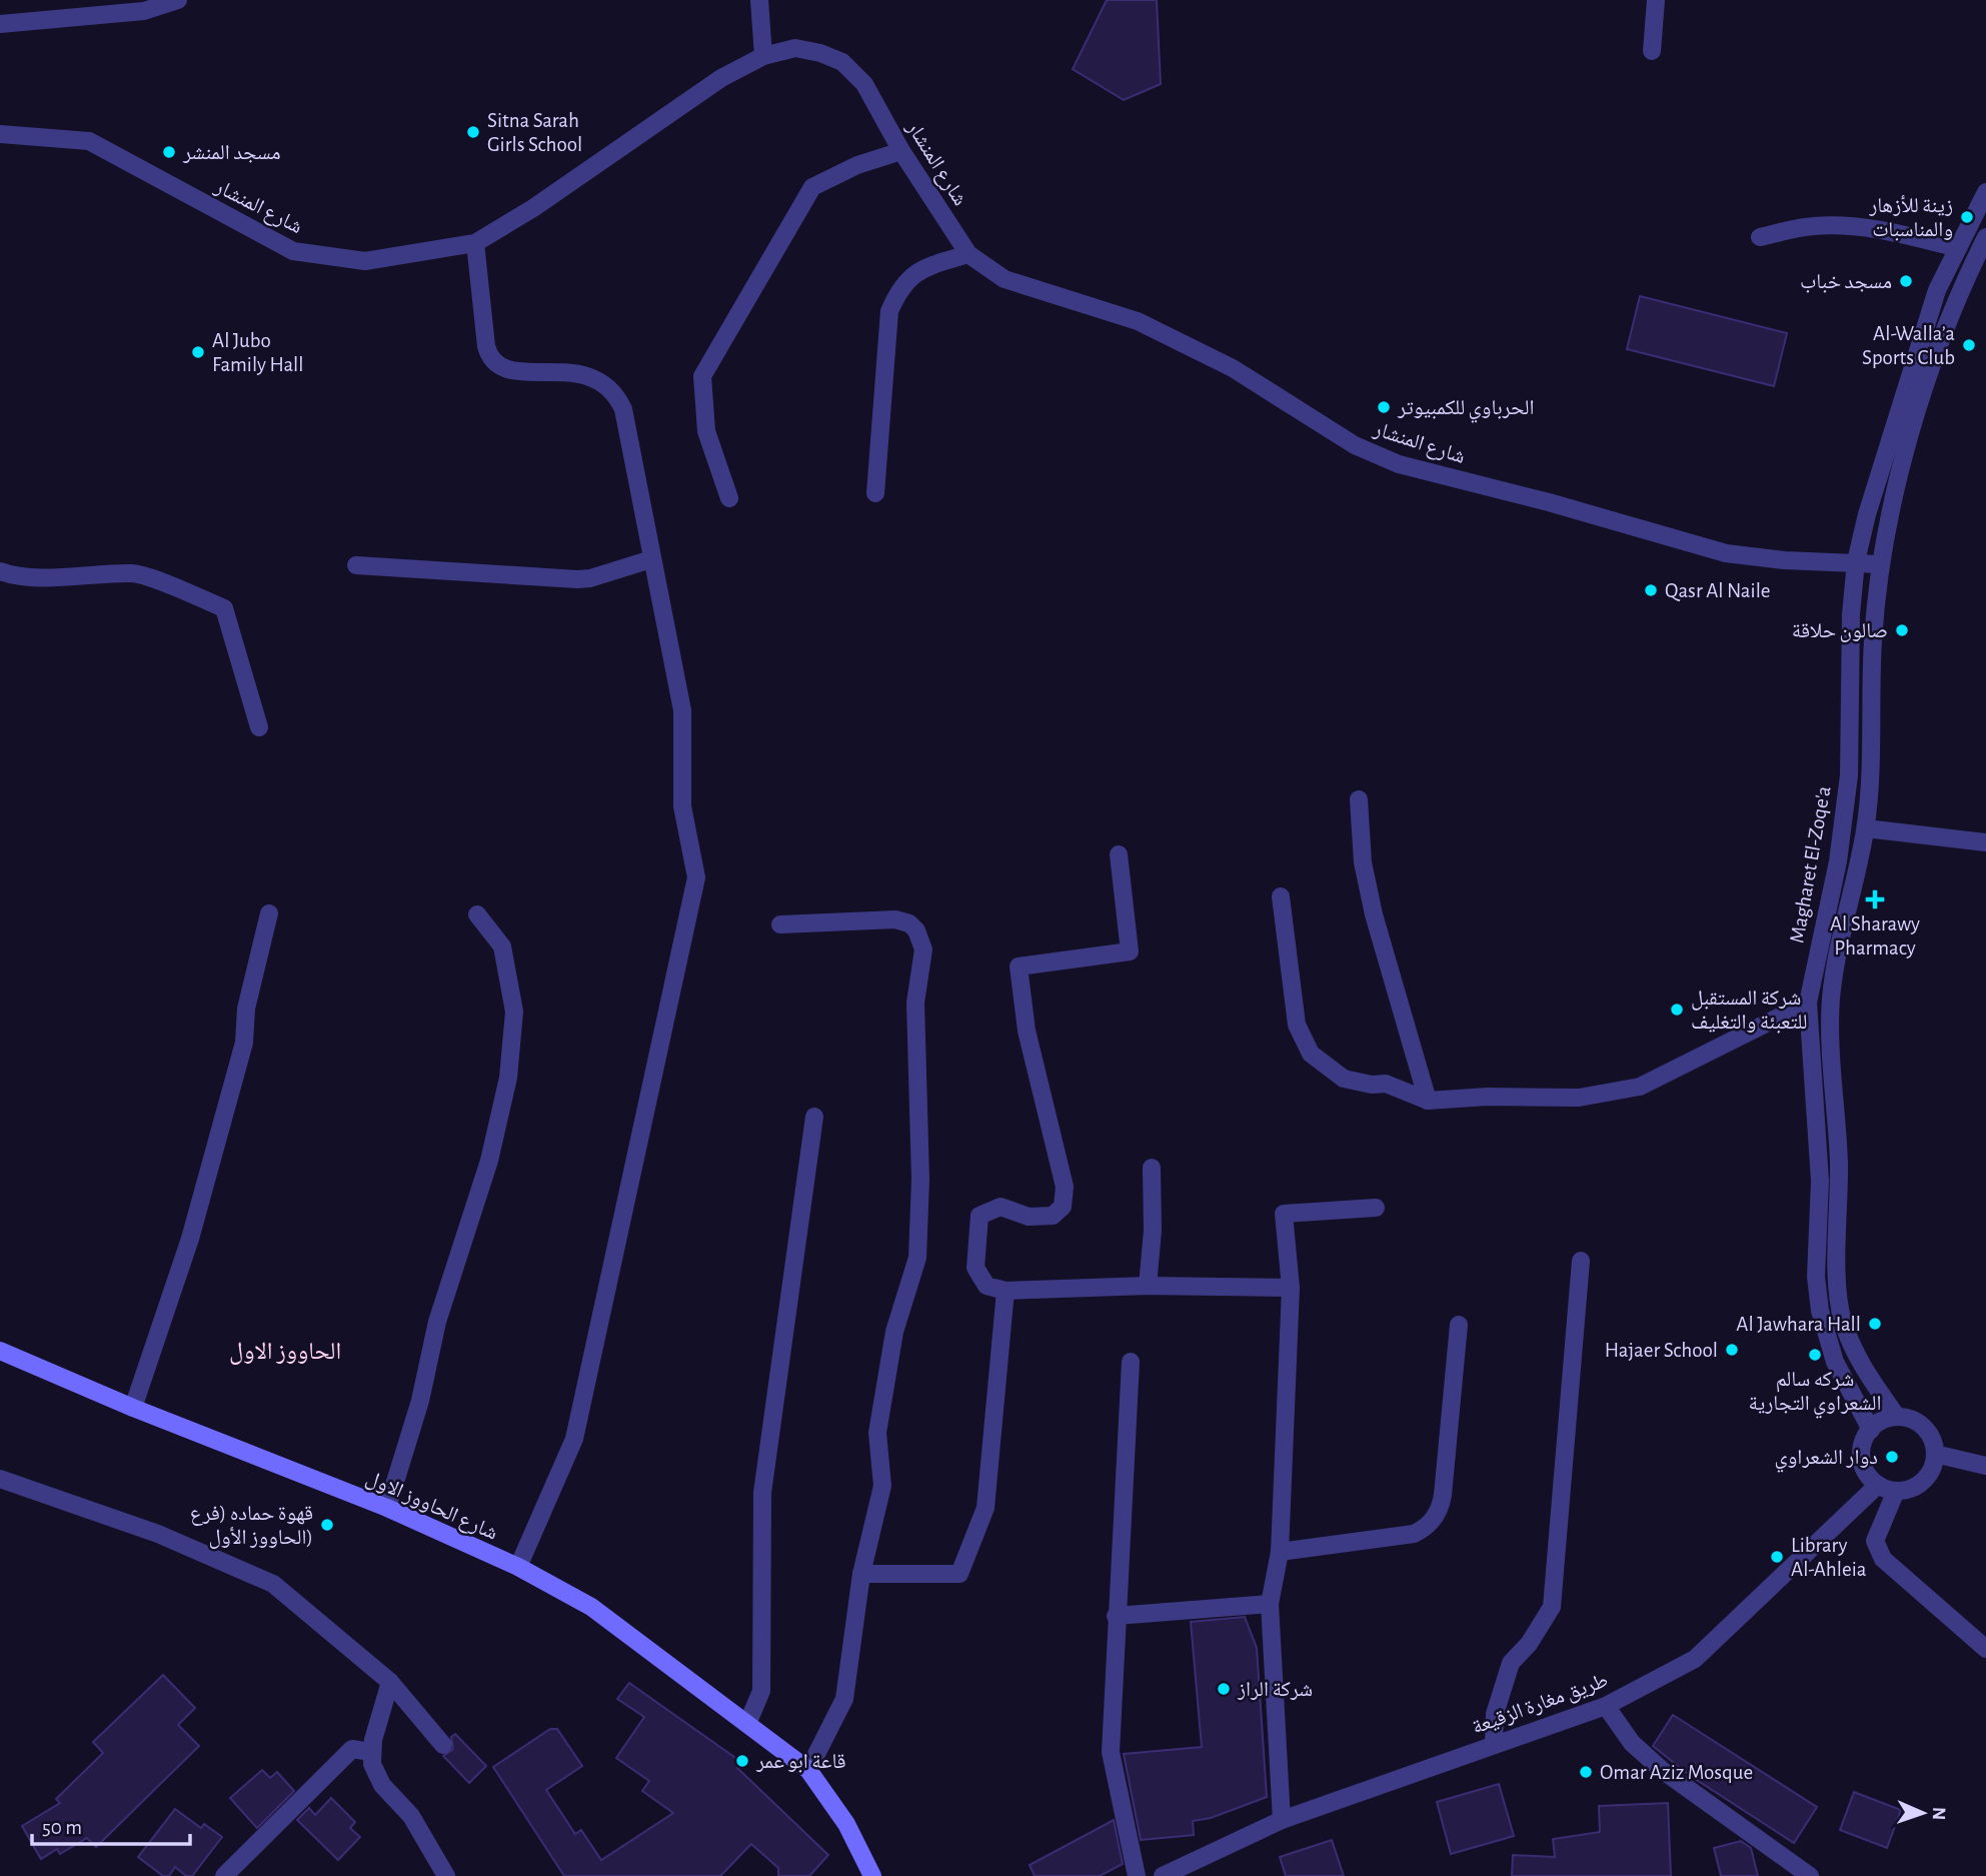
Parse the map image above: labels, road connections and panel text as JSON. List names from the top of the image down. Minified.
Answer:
{"streets":{"main road":["شارع الحاووز الاول"],"street":["شارع المنشار","Magharet El-Zoqe'a","طريق مغارة الزقيعة"]},"crossings":[["شارع المنشار","Magharet El-Zoqe'a"],["Magharet El-Zoqe'a","طريق مغارة الزقيعة"]],"districts":["الحاووز الاول"],"places":{"other":["Sitna Sarah Girls School","مسجد المنشر","زينة للأزهار والمناسبات","مسجد خباب","Al-Walla’a Sports Club","Al Jubo Family Hall","الحرباوي للكمبيوتر","Qasr Al Naile","صالون حلاقة","شركة المستقبل للتعبئة والتغليف","Al Jawhara Hall","Hajaer School","شركه سالم الشعراوي التجارية","دوار الشعراوي","قهوة حماده (فرع الحاووز الأول)","Library Al-Ahleia","شركة الراز","قاعة ابو عمر","Omar Aziz Mosque"],"health":["Al Sharawy Pharmacy"]},"scale_bar":"50 m","north":"right"}
